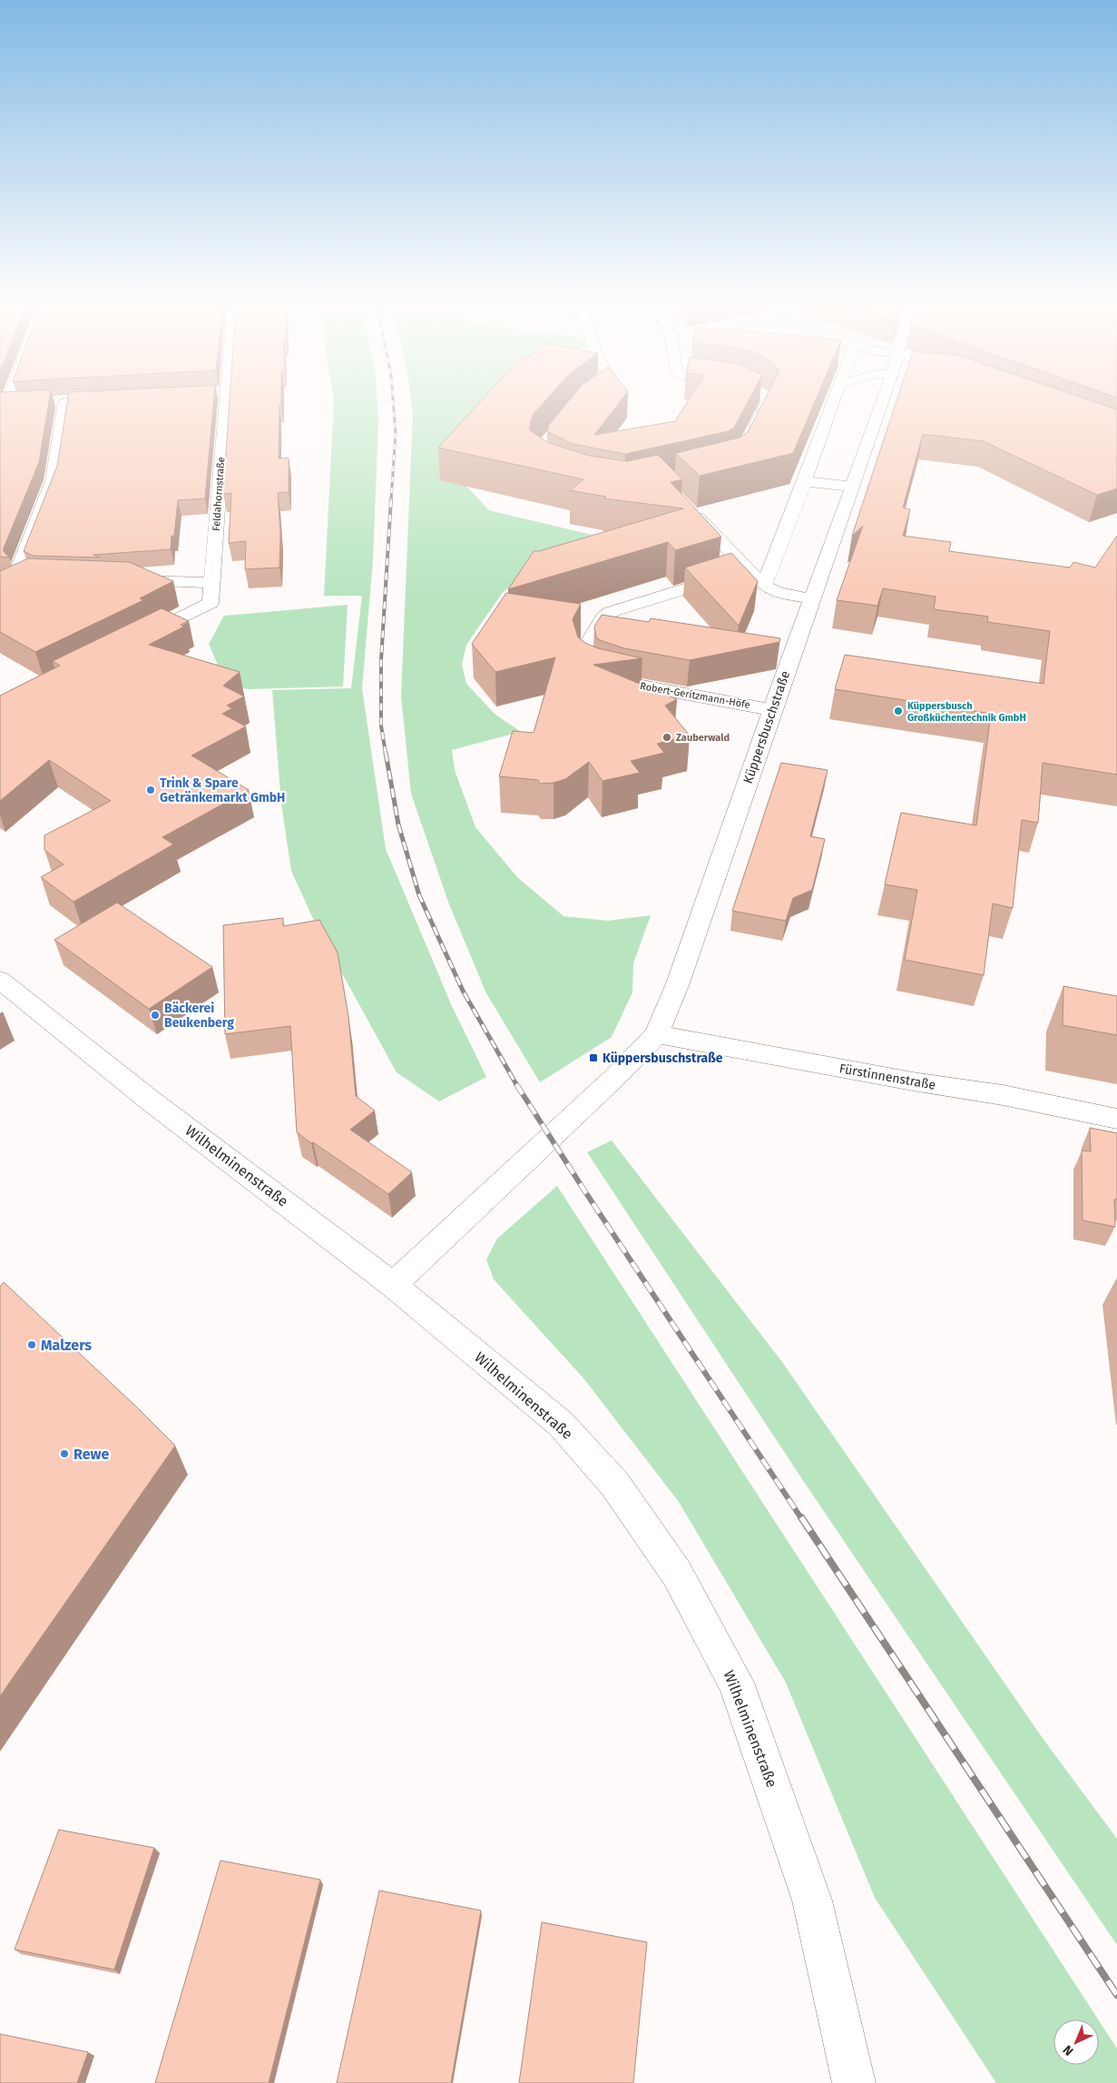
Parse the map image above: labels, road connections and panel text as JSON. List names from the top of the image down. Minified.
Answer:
{"streets":{"street":["Feldahornstraße","Robert-Geritzmann-Höfe","Küppersbuschstraße","Fürstinnenstraße","Wilhelminenstraße"]},"crossings":[["Robert-Geritzmann-Höfe","Küppersbuschstraße"],["Küppersbuschstraße","Fürstinnenstraße"],["Küppersbuschstraße","Wilhelminenstraße"]],"places":{"other":["Küppersbusch Großküchentechnik GmbH","Zauberwald","Trink & Spare Getränkemarkt GmbH","Bäckerei Beukenberg","Malzers","Rewe"],"transit":["Küppersbuschstraße"]},"north":"bottom left"}
